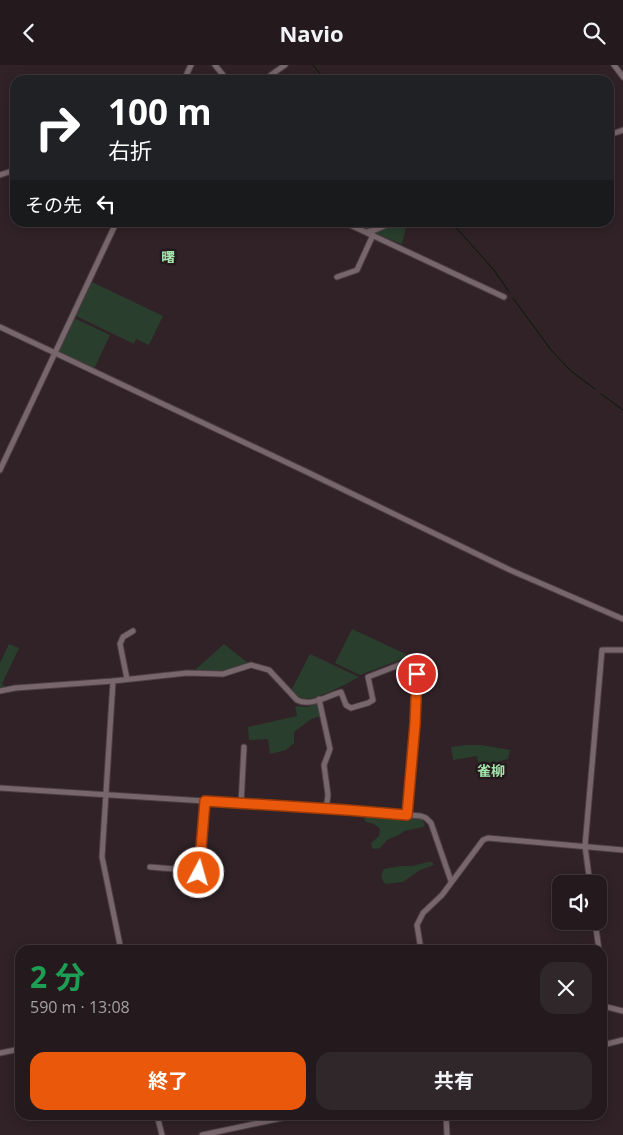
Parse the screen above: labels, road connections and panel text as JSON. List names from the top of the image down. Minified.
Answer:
{"districts":["曙","雀柳"],"page":{"header":"Navio","turn":["100 m","右折"],"then":"その先","heading":["2 分","590 m · 13:08"],"buttons":["終了","共有"]}}
